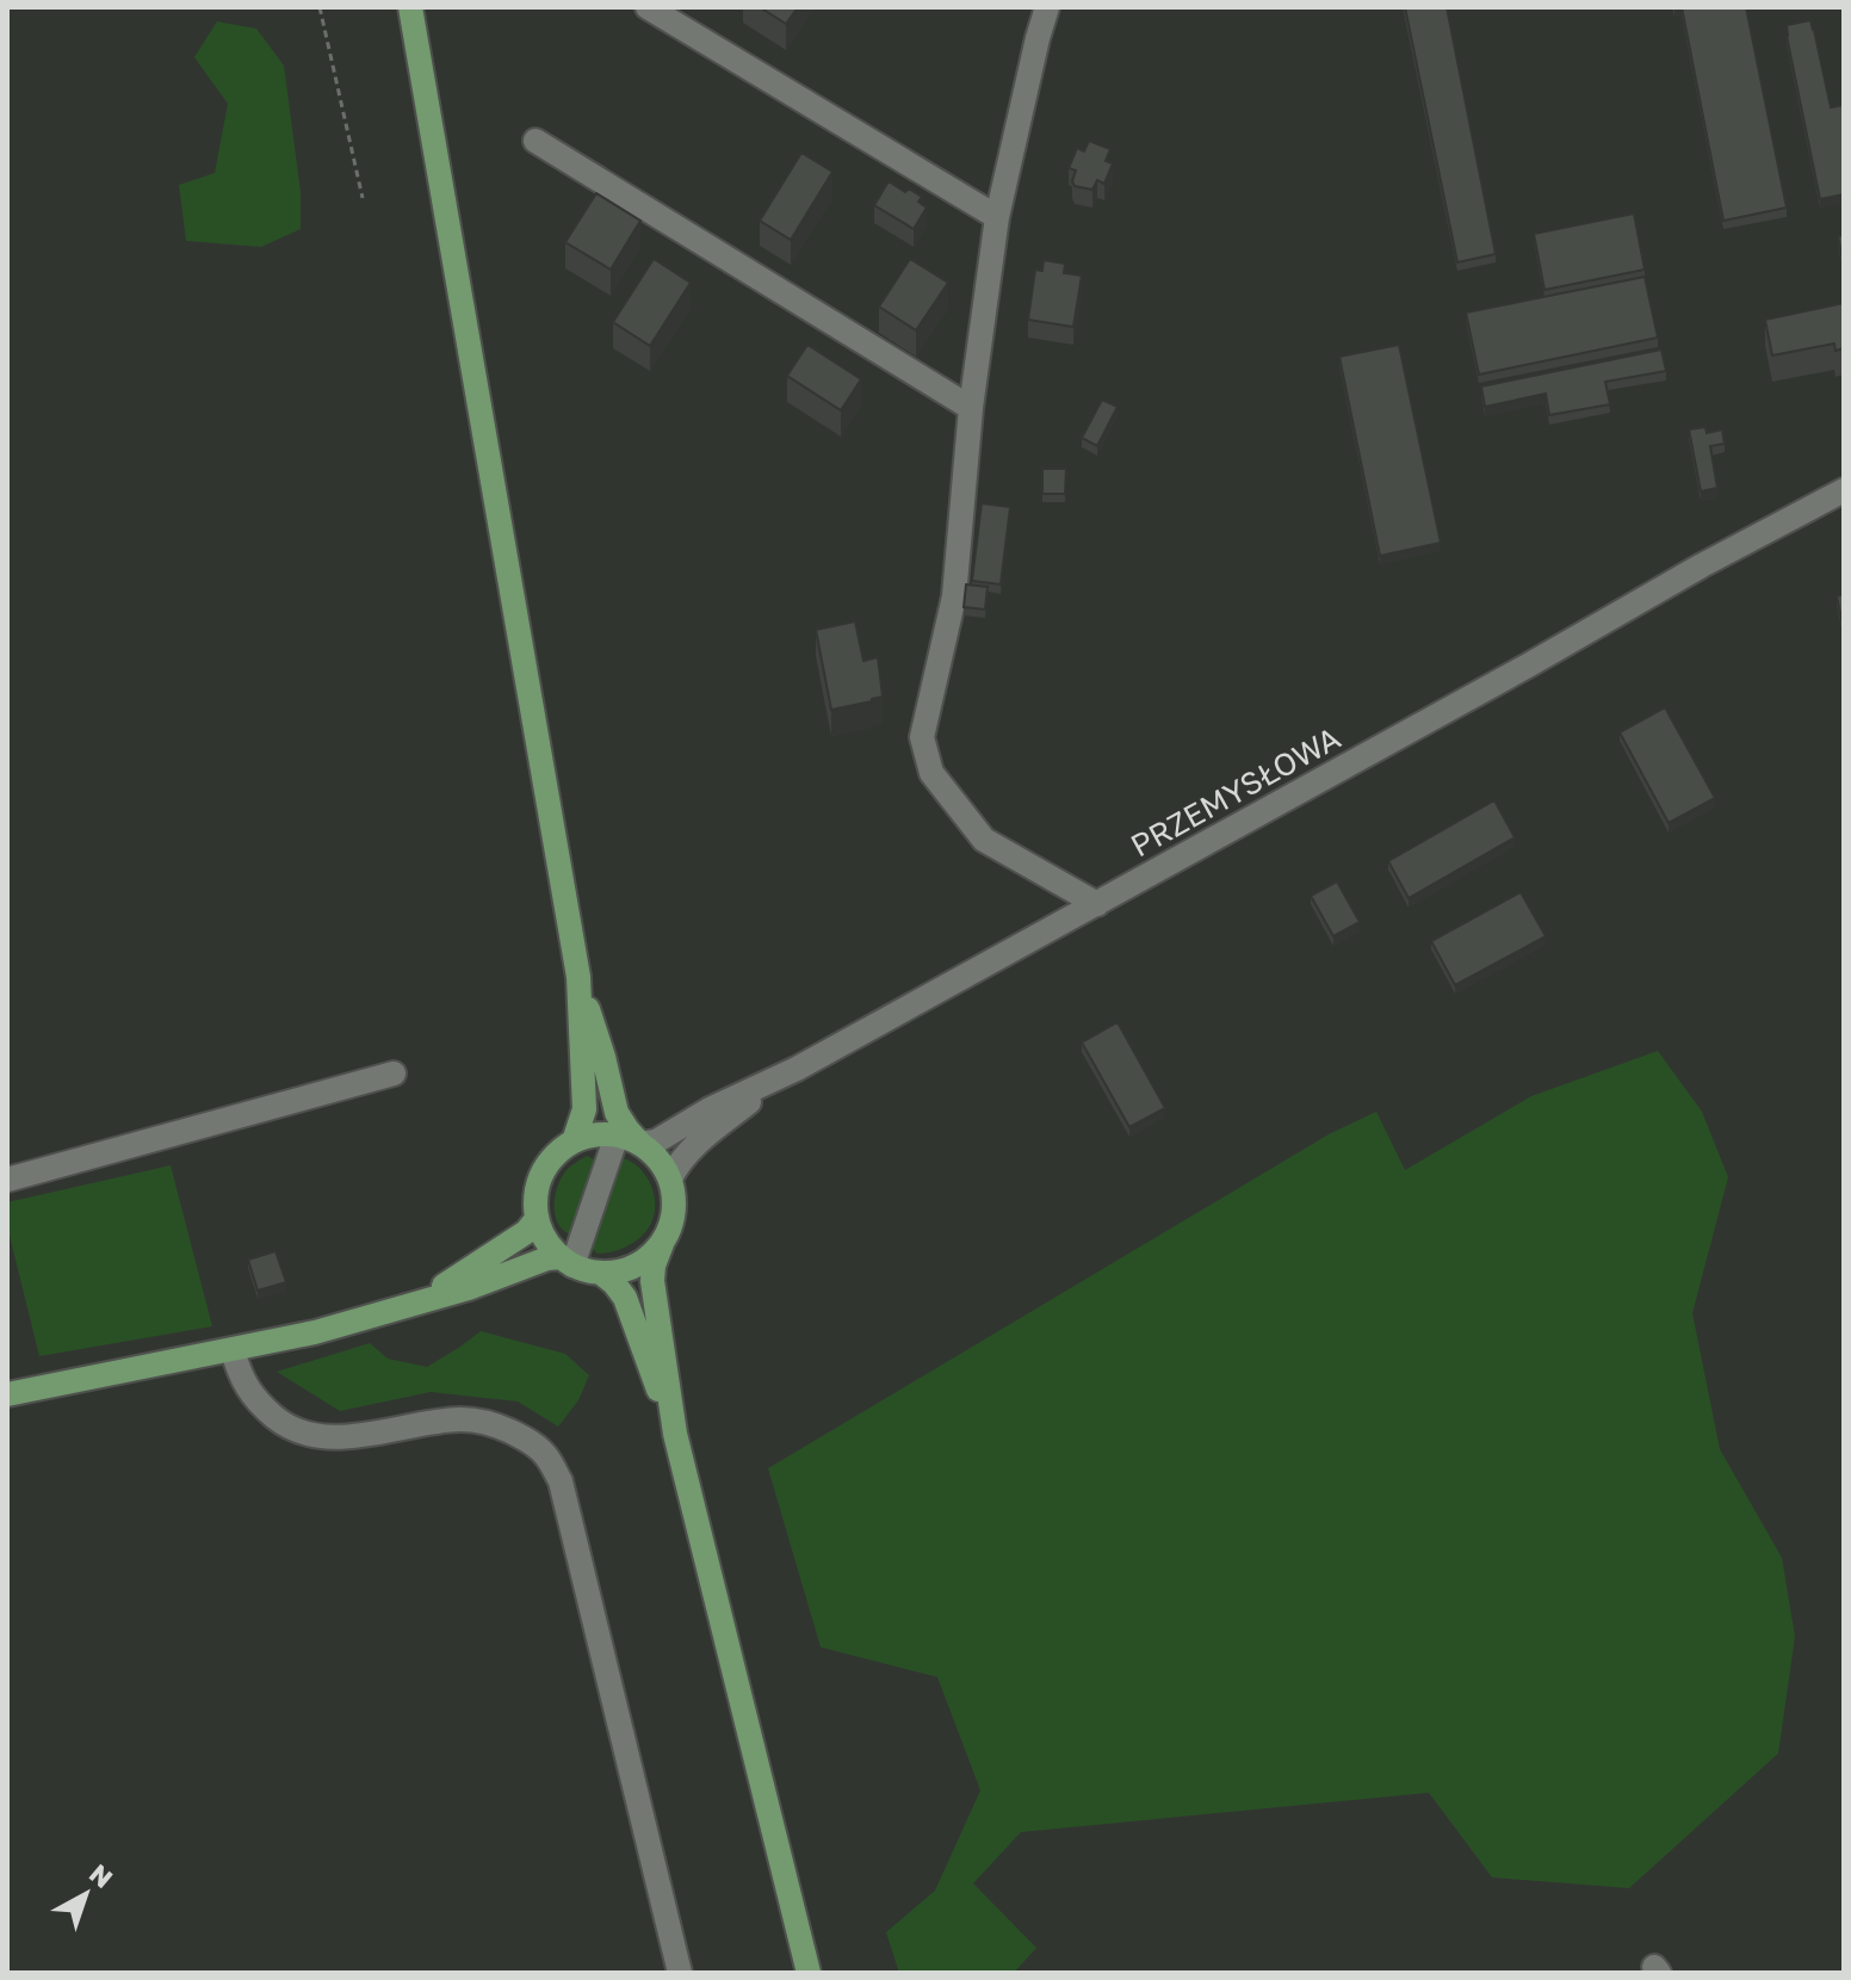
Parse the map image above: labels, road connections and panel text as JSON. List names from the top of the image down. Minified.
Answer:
{"streets":{"street":["PRZEMYSŁOWA"]},"north":"top right"}
